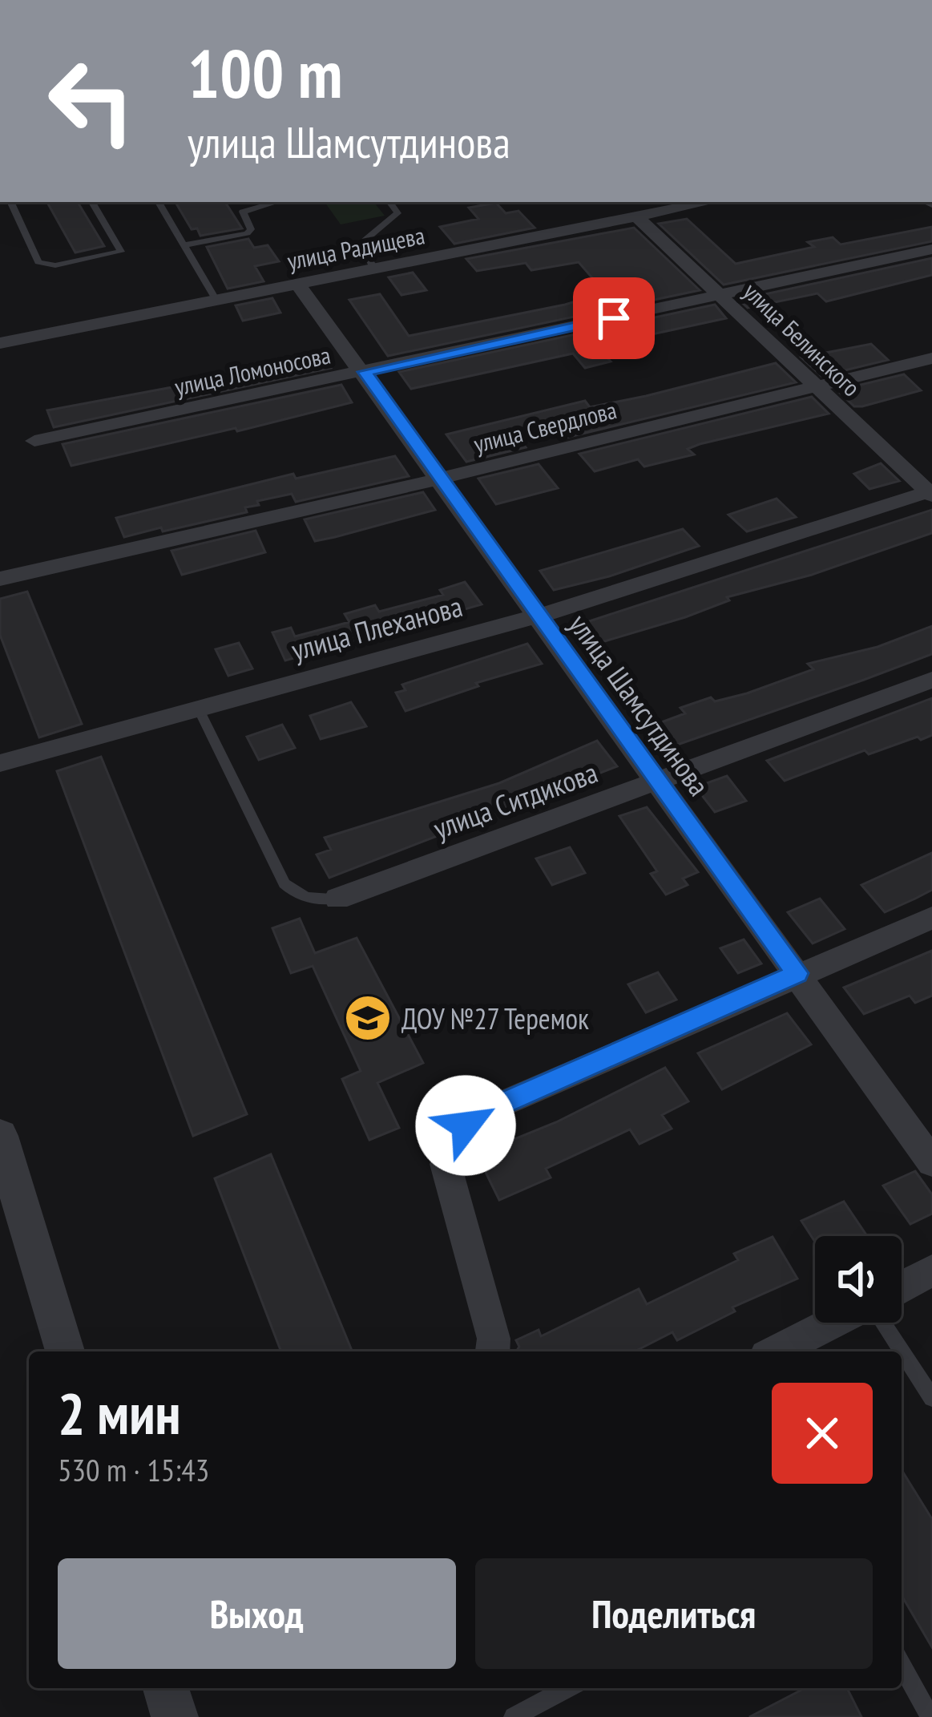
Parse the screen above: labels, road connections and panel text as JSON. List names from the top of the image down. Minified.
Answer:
{"streets":{"street":["улица Радищева","улица Белинского","улица Ломоносова","улица Свердлова","улица Плеханова","улица Шамсутдинова","улица Ситдикова"]},"crossings":[["улица Радищева","улица Белинского"],["улица Радищева","улица Шамсутдинова"],["улица Белинского","улица Ломоносова"],["улица Белинского","улица Свердлова"],["улица Белинского","улица Плеханова"],["улица Ломоносова","улица Шамсутдинова"],["улица Свердлова","улица Шамсутдинова"],["улица Плеханова","улица Шамсутдинова"],["улица Шамсутдинова","улица Ситдикова"]],"places":{"school or university":["ДОУ №27 Теремок"]},"page":{"turn":["100 m","улица Шамсутдинова"],"heading":["2 мин","530 m · 15:43"],"buttons":["Выход","Поделиться"]}}
